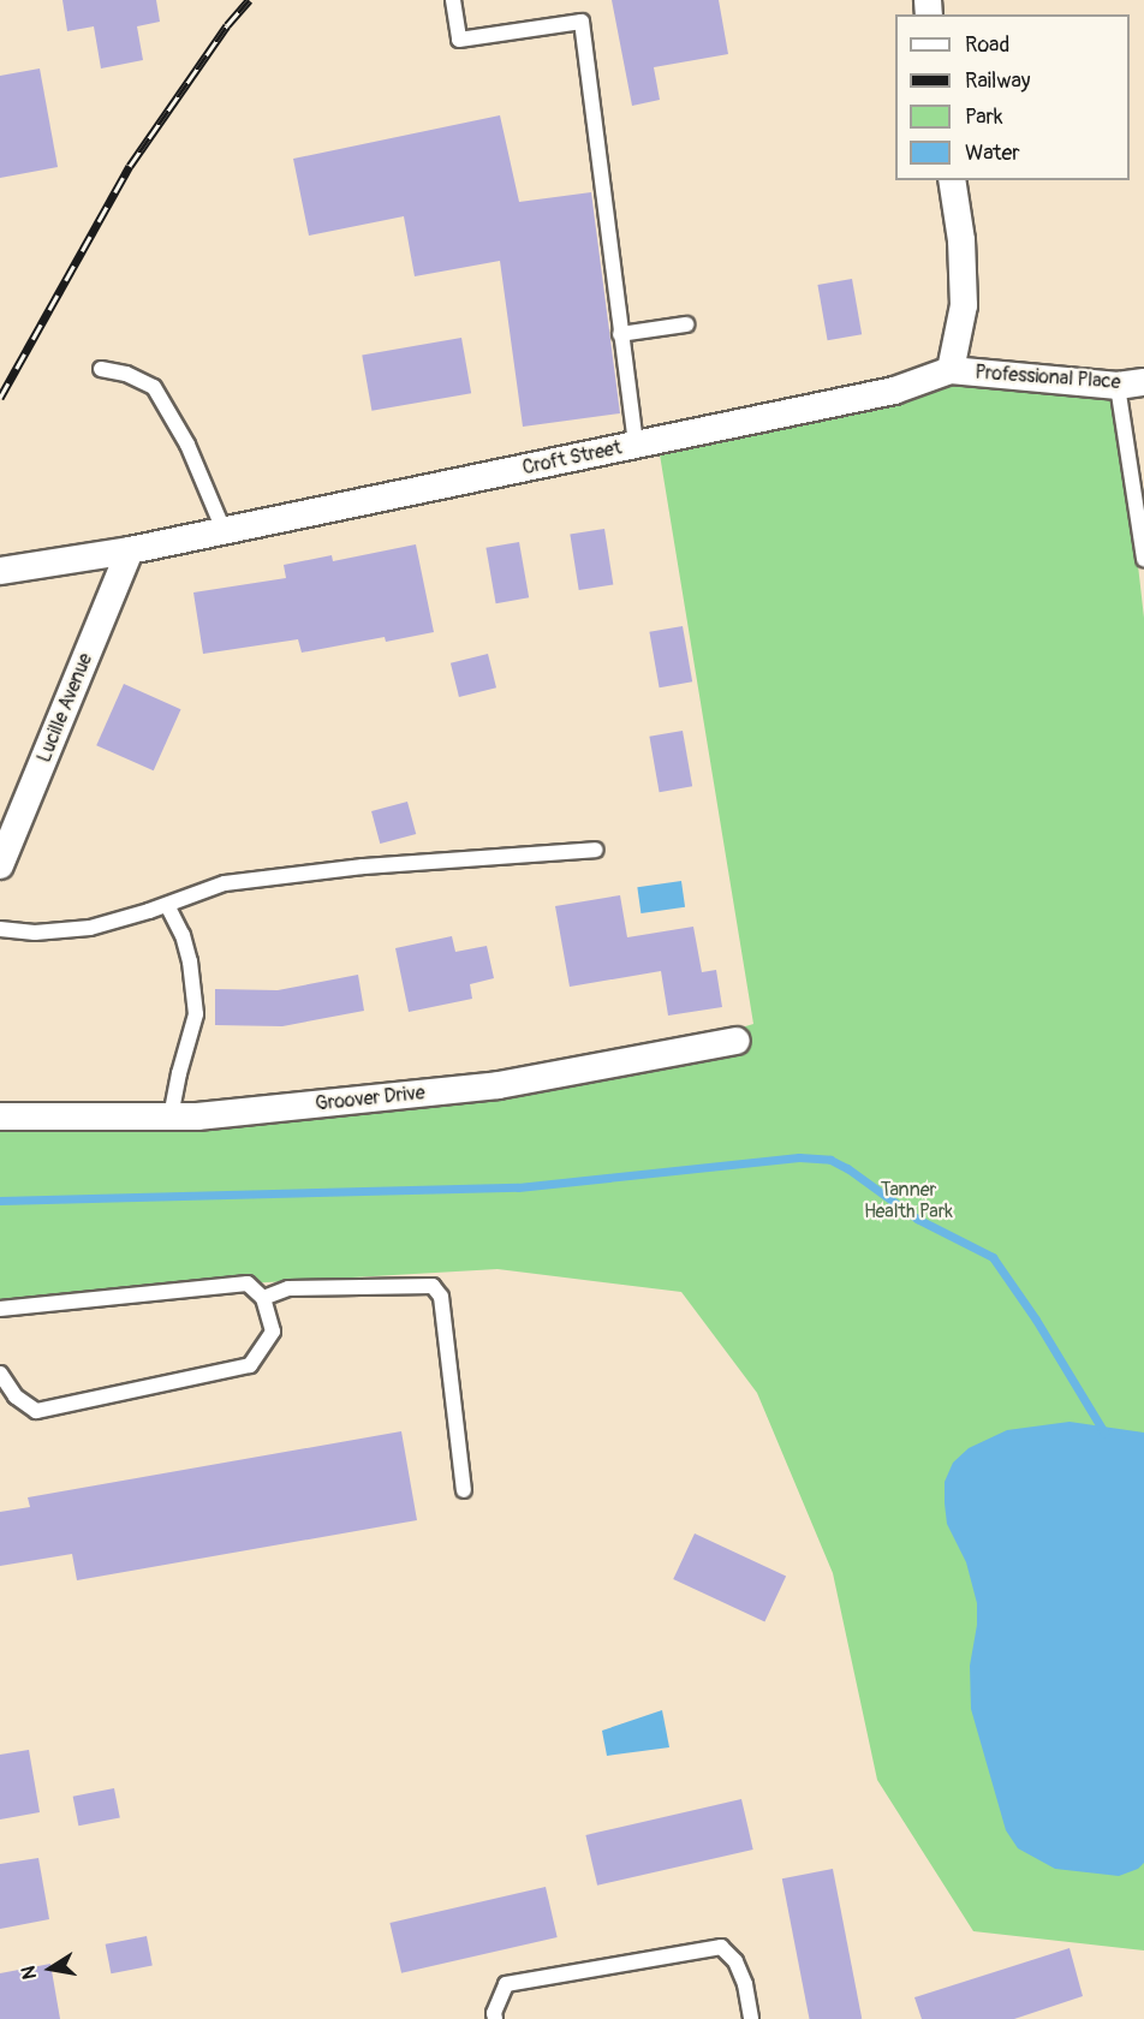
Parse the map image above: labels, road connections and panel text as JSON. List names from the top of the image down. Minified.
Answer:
{"streets":{"street":["Professional Place","Croft Street","Lucille Avenue","Groover Drive"]},"crossings":[["Professional Place","Croft Street"],["Croft Street","Lucille Avenue"]],"parks":["Tanner Health Park"],"legend":["Road","Railway","Park","Water"],"north":"left"}
